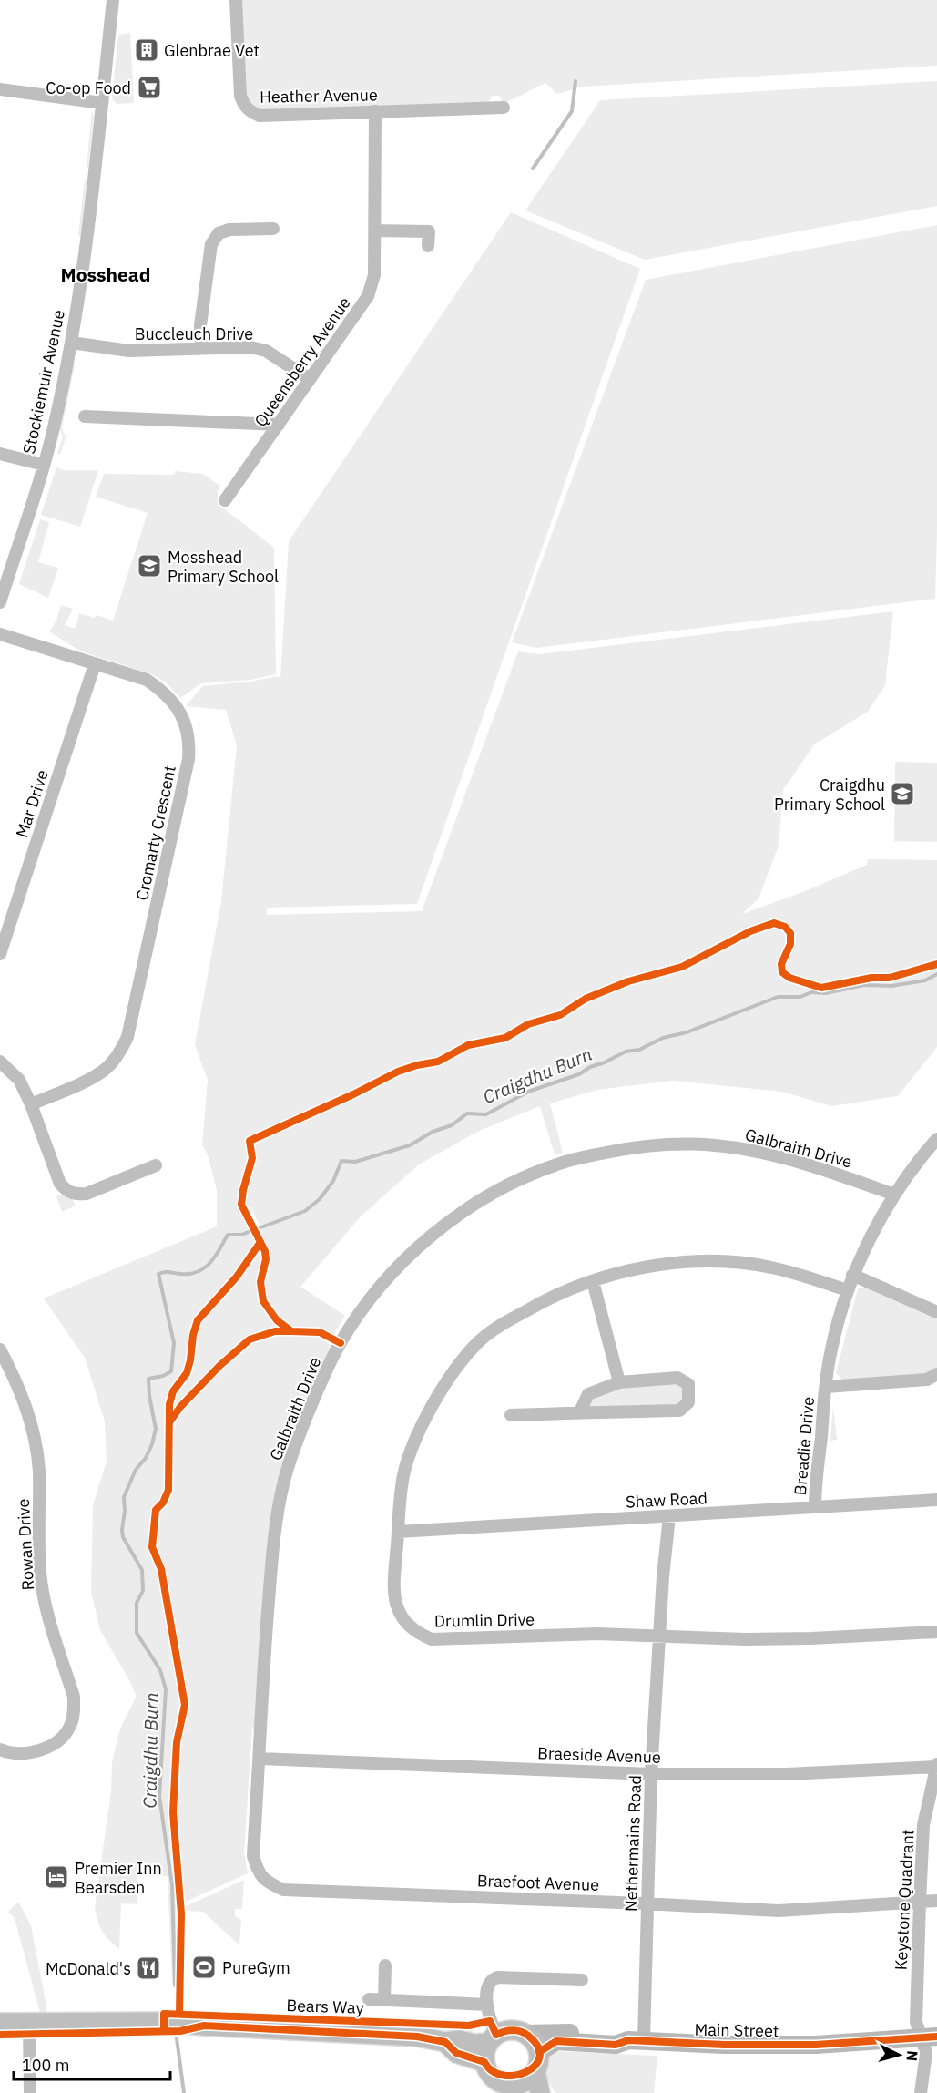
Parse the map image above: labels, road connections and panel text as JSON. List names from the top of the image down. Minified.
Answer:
{"streets":{"main road":["Main Street"],"street":["Heather Avenue","Buccleuch Drive","Queensberry Avenue","Stockiemuir Avenue","Mar Drive","Cromarty Crescent","Galbraith Drive","Breadie Drive","Shaw Road","Rowan Drive","Drumlin Drive","Braeside Avenue","Nethermains Road","Braefoot Avenue","Keystone Quadrant"],"cycle path":["Bears Way"]},"crossings":[["Heather Avenue","Queensberry Avenue"],["Buccleuch Drive","Queensberry Avenue"],["Buccleuch Drive","Stockiemuir Avenue"],["Mar Drive","Cromarty Crescent"],["Galbraith Drive","Breadie Drive"],["Galbraith Drive","Braeside Avenue"],["Galbraith Drive","Braefoot Avenue"],["Breadie Drive","Shaw Road"],["Breadie Drive","Drumlin Drive"],["Shaw Road","Drumlin Drive"],["Shaw Road","Nethermains Road"],["Drumlin Drive","Nethermains Road"],["Braeside Avenue","Nethermains Road"],["Braeside Avenue","Braefoot Avenue"],["Braeside Avenue","Keystone Quadrant"],["Nethermains Road","Braefoot Avenue"],["Nethermains Road","Main Street"],["Braefoot Avenue","Keystone Quadrant"],["Keystone Quadrant","Main Street"]],"districts":["Mosshead"],"water":["Craigdhu Burn"],"places":{"building":["Glenbrae Vet"],"supermarket":["Co-op Food"],"school or university":["Mosshead Primary School","Craigdhu Primary School"],"hotel":["Premier Inn Bearsden"],"sports":["PureGym"],"restaurant":["McDonald's"]},"scale_bar":"100 m","north":"right"}
